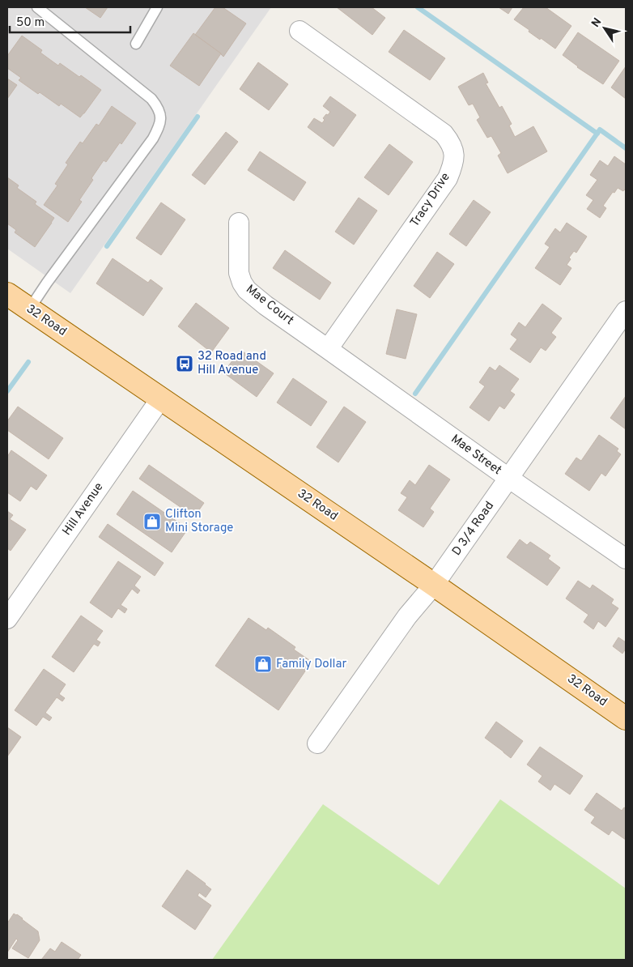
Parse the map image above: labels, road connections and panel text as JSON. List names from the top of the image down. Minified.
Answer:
{"streets":{"main road":["32 Road"],"street":["Tracy Drive","Mae Court","Mae Street","Hill Avenue","D 3/4 Road"]},"crossings":[["Tracy Drive","Mae Court"],["Tracy Drive","Mae Street"],["Mae Court","Mae Street"],["32 Road","Hill Avenue"],["32 Road","D 3/4 Road"],["Mae Street","D 3/4 Road"]],"places":{"bus stop":["32 Road and Hill Avenue"],"shop":["Clifton Mini Storage","Family Dollar"]},"scale_bar":"50 m","north":"top left"}
